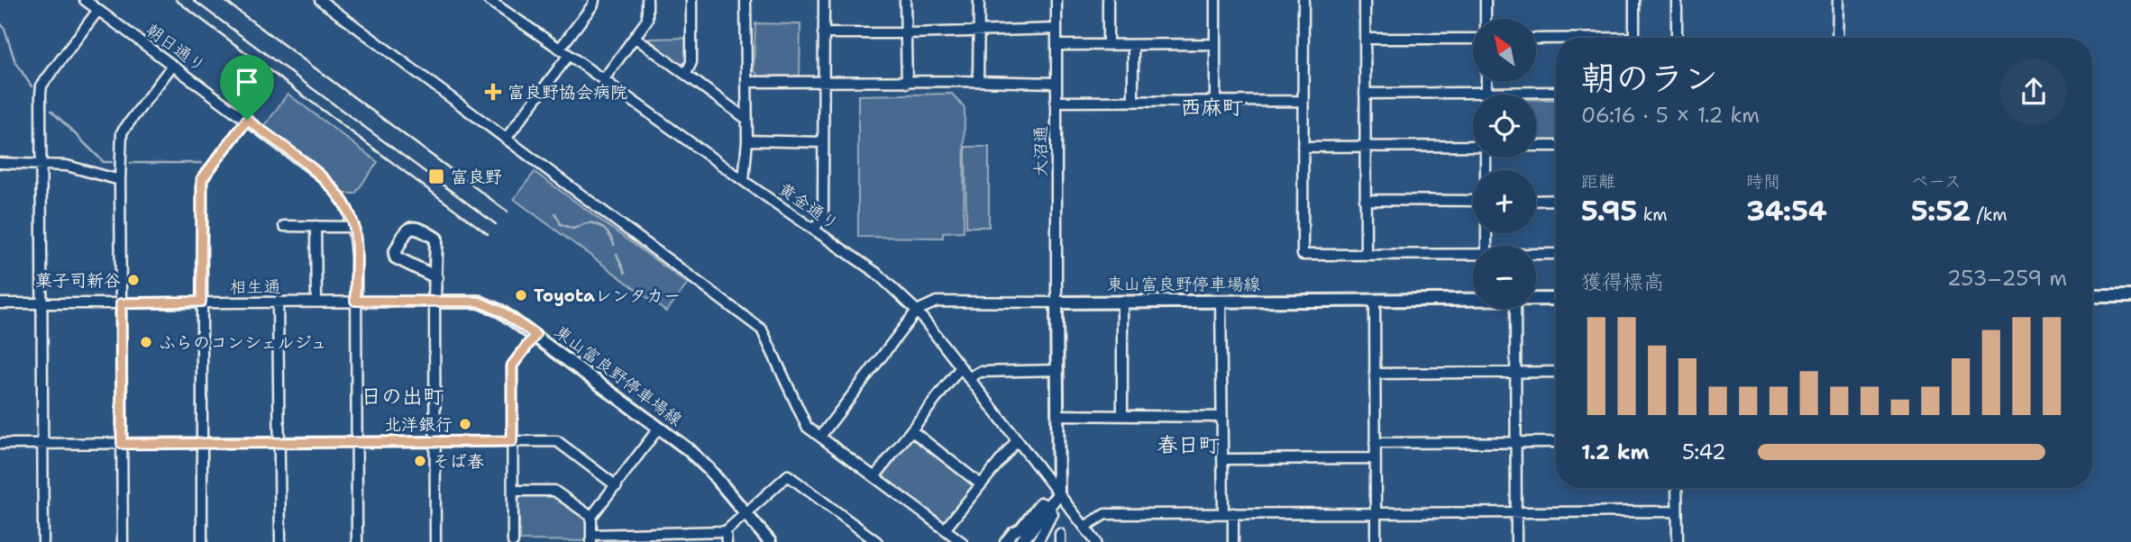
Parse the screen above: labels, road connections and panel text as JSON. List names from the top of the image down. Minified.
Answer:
{"streets":{"main road":["東山富良野停車場線"],"street":["朝日通り","大沼通","黄金通り","相生通"]},"crossings":[["朝日通り","相生通"],["大沼通","東山富良野停車場線"],["東山富良野停車場線","相生通"]],"districts":["西麻町","日の出町","春日町"],"places":{"health":["富良野協会病院"],"transit":["富良野"],"other":["菓子司新谷","Toyotaレンタカー","ふらのコンシェルジュ","北洋銀行","そば春"]},"north":"top left","page":{"map_buttons":["+","−"],"heading":["朝のラン","06:16 · 5 × 1.2 km"],"stats":[["距離","5.95 km"],["時間","34:54"],["ペース","5:52 /km"]],"chart":["獲得標高","253–259 m"],"list":[{"name":"1.2 km","note":"5:42"}]}}
